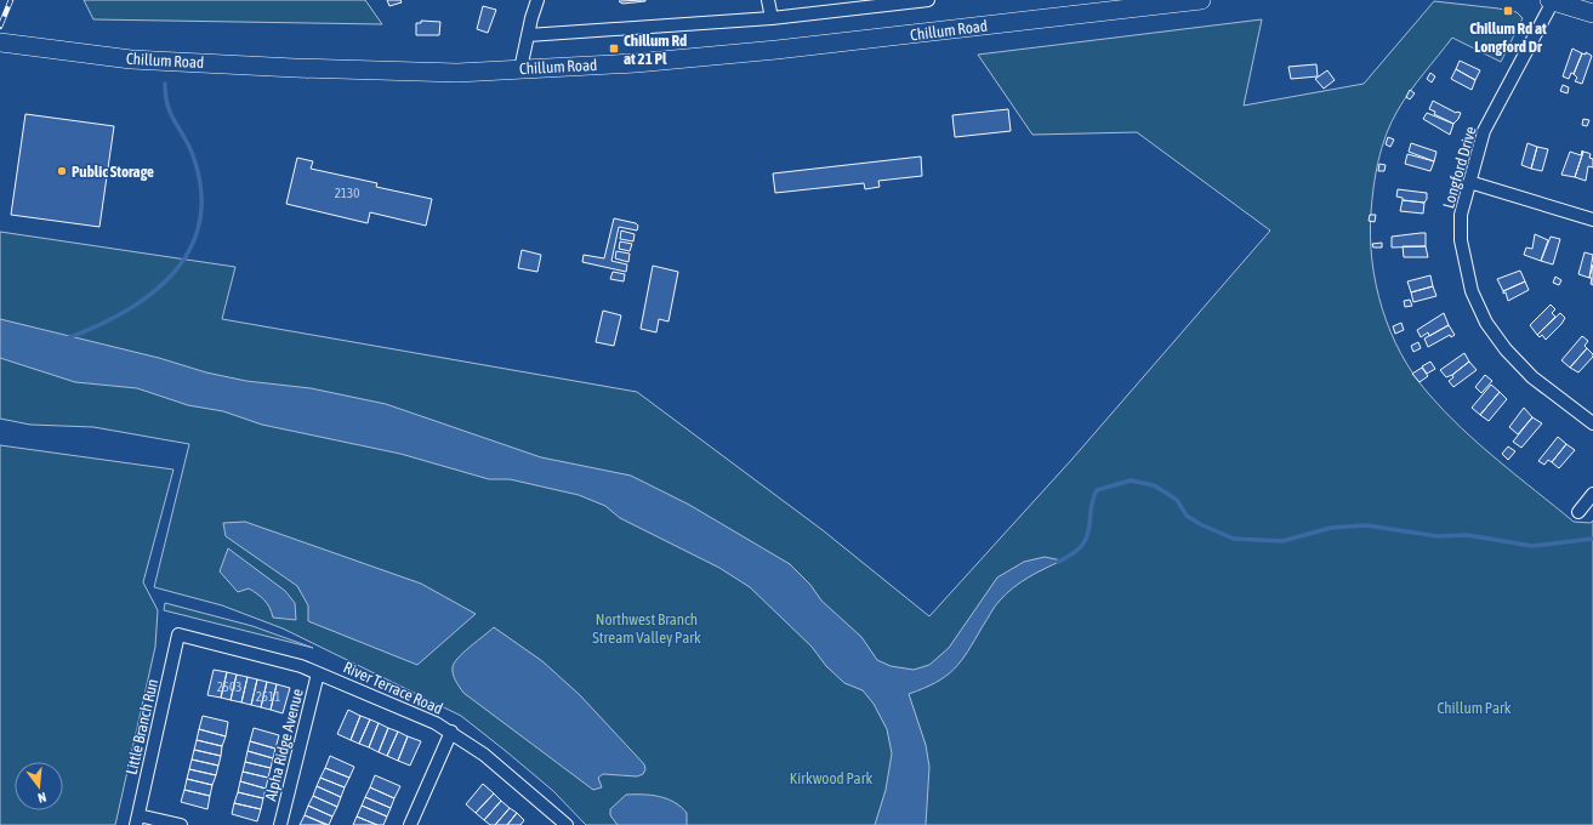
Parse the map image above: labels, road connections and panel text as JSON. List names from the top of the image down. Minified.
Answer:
{"streets":{"main road":["Chillum Road"],"street":["Longford Drive","River Terrace Road","Little Branch Run","Alpha Ridge Avenue"]},"crossings":[["River Terrace Road","Little Branch Run"],["River Terrace Road","Alpha Ridge Avenue"]],"parks":["Northwest Branch Stream Valley Park","Chillum Park","Kirkwood Park"],"places":{"transit":["Chillum Rd at Longford Dr","Chillum Rd at 21 Pl"],"other":["Public Storage"]},"house_numbers":["2130","2503","2511"],"north":"bottom"}
